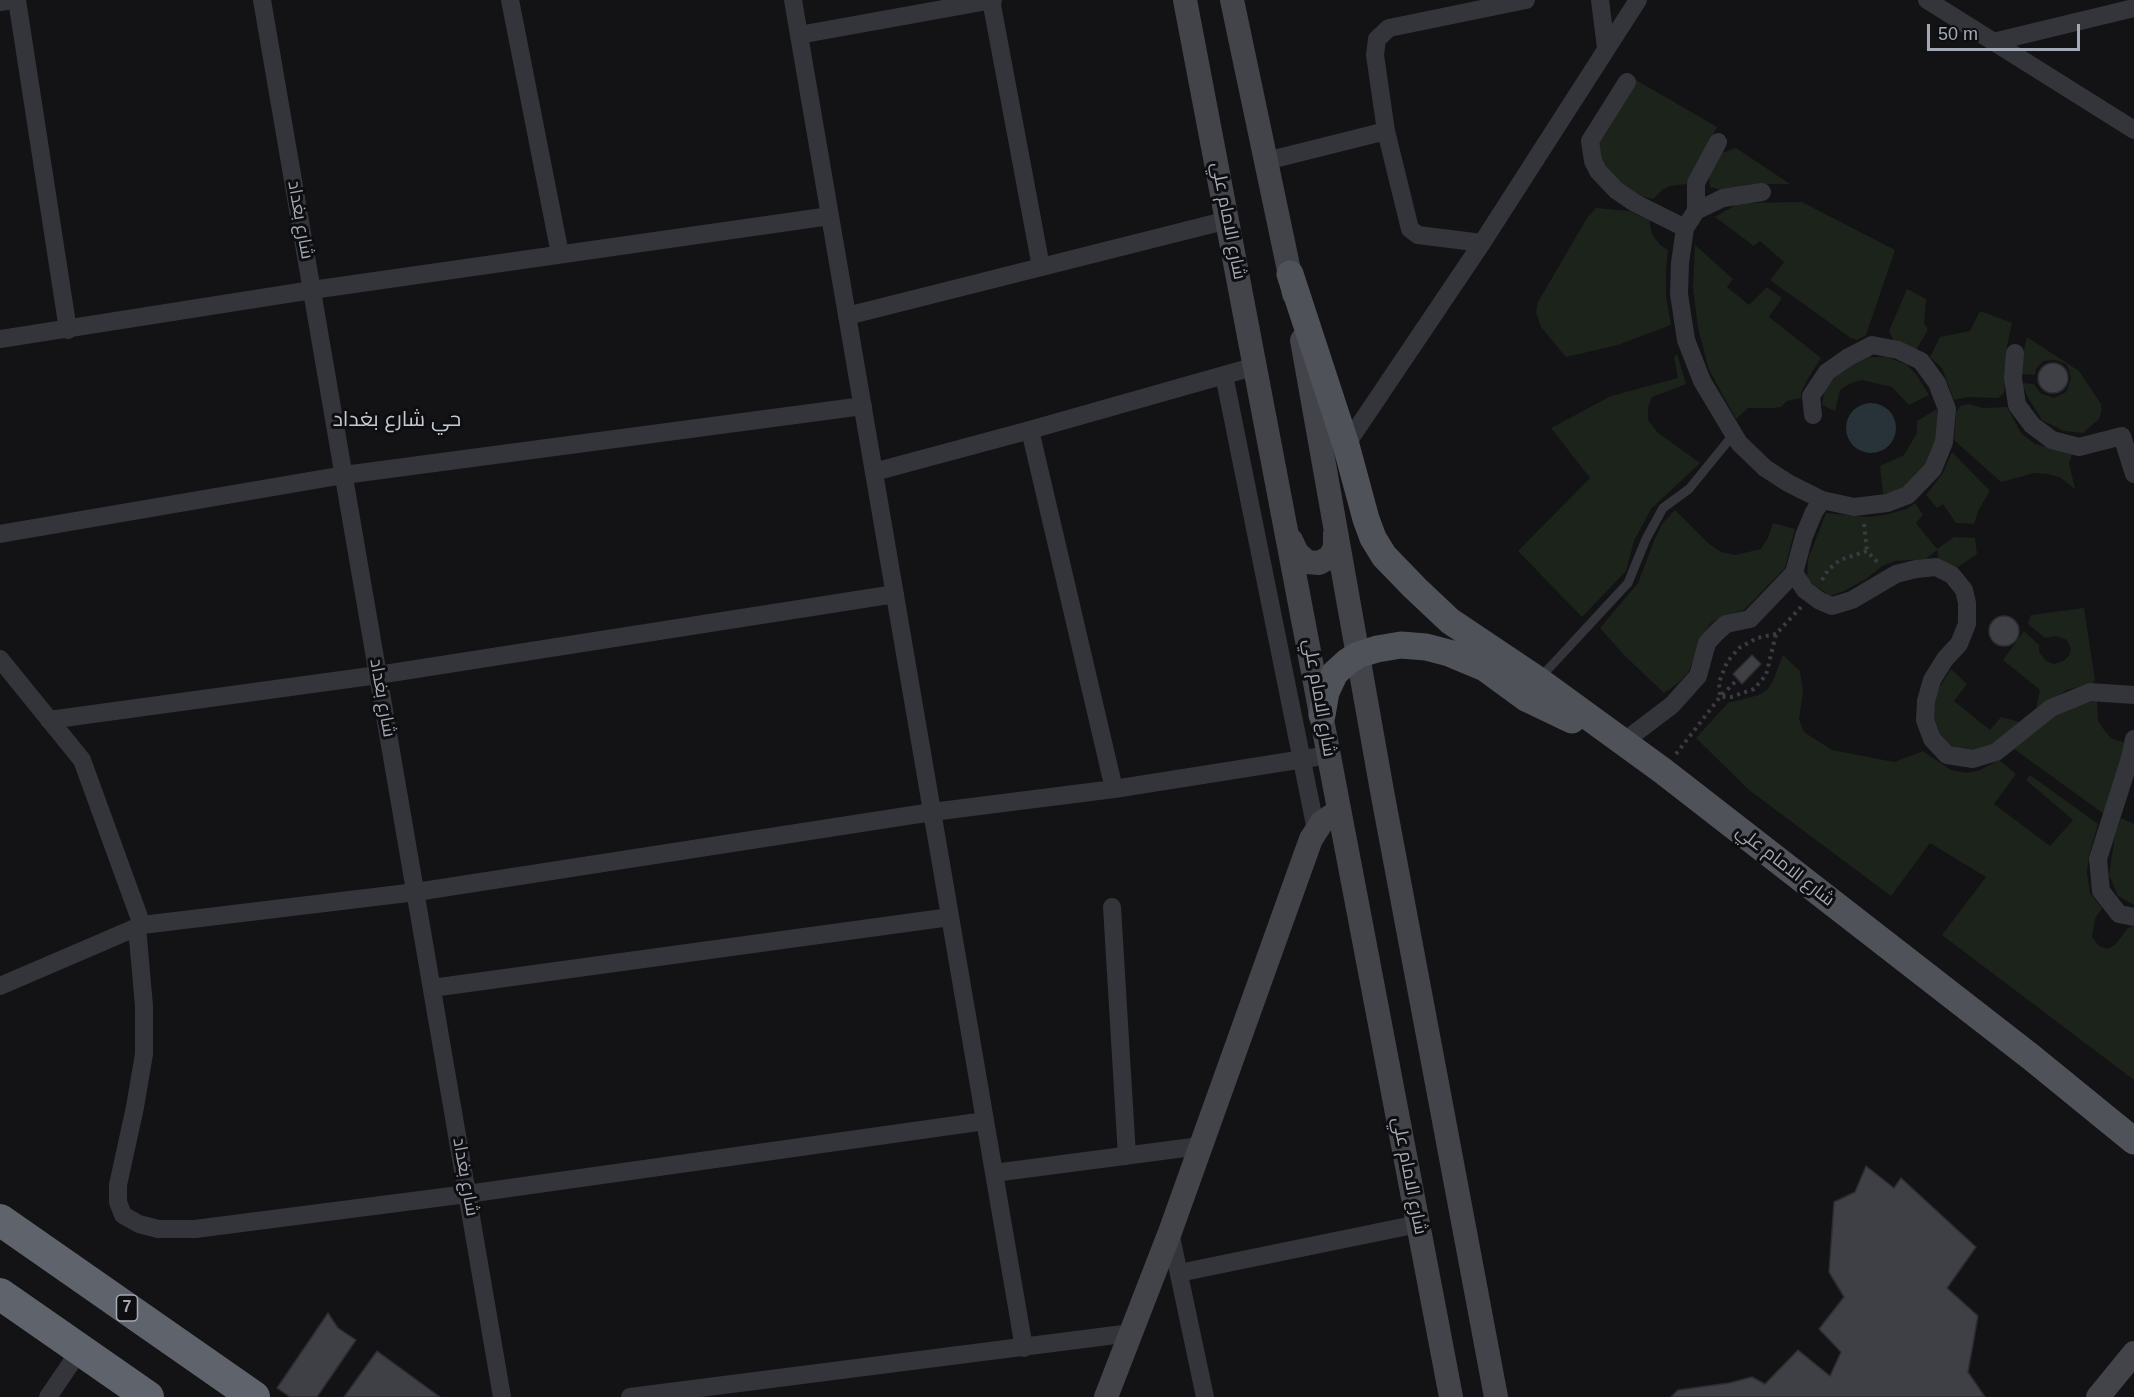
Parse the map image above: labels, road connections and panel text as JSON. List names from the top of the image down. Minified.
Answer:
{"streets":{"highway":["7"],"main road":["شارع الامام علي"],"street":["شارع بغداد"]},"districts":["حي شارع بغداد"],"scale_bar":"50 m"}
